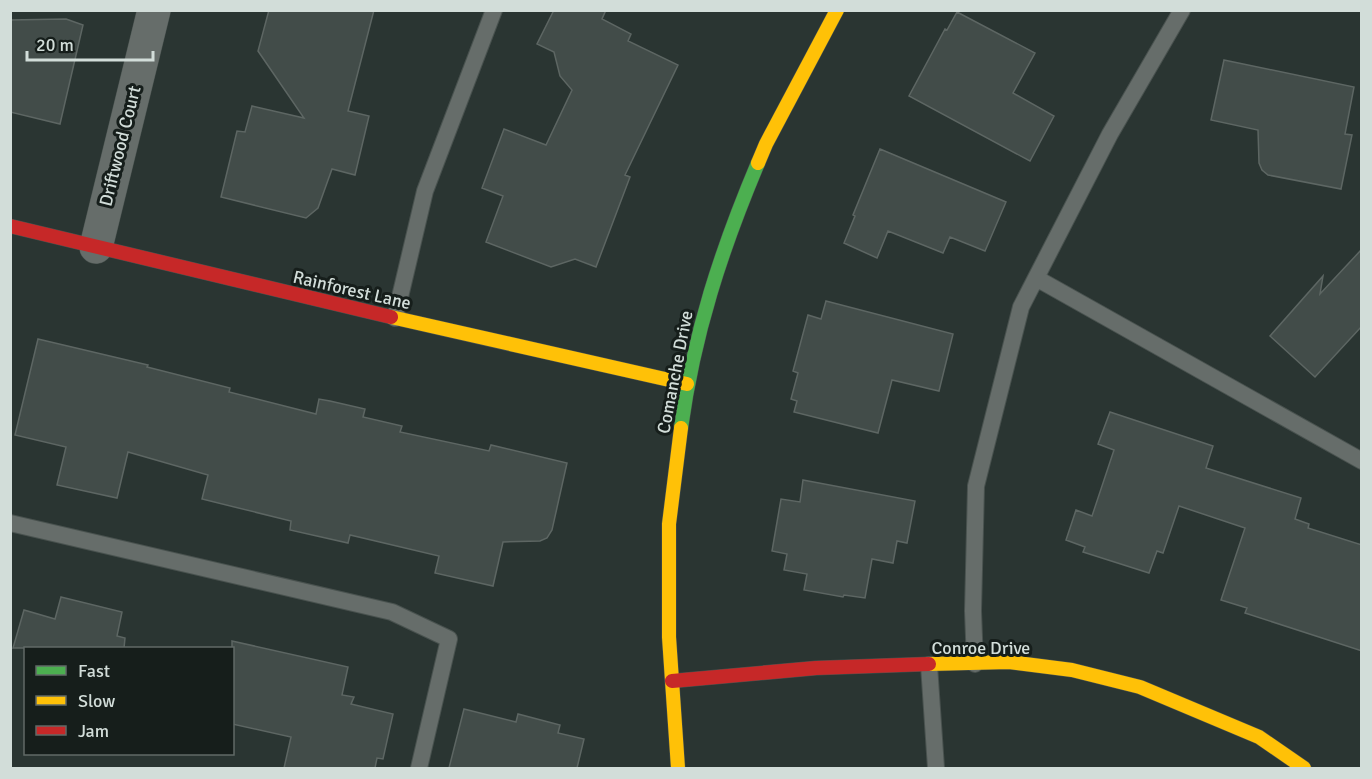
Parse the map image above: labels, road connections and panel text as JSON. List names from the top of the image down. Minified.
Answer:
{"streets":{"street":["Driftwood Court","Rainforest Lane","Comanche Drive","Conroe Drive"]},"crossings":[["Driftwood Court","Rainforest Lane"],["Rainforest Lane","Comanche Drive"],["Comanche Drive","Conroe Drive"]],"legend":["Fast","Slow","Jam"],"scale_bar":"20 m"}
